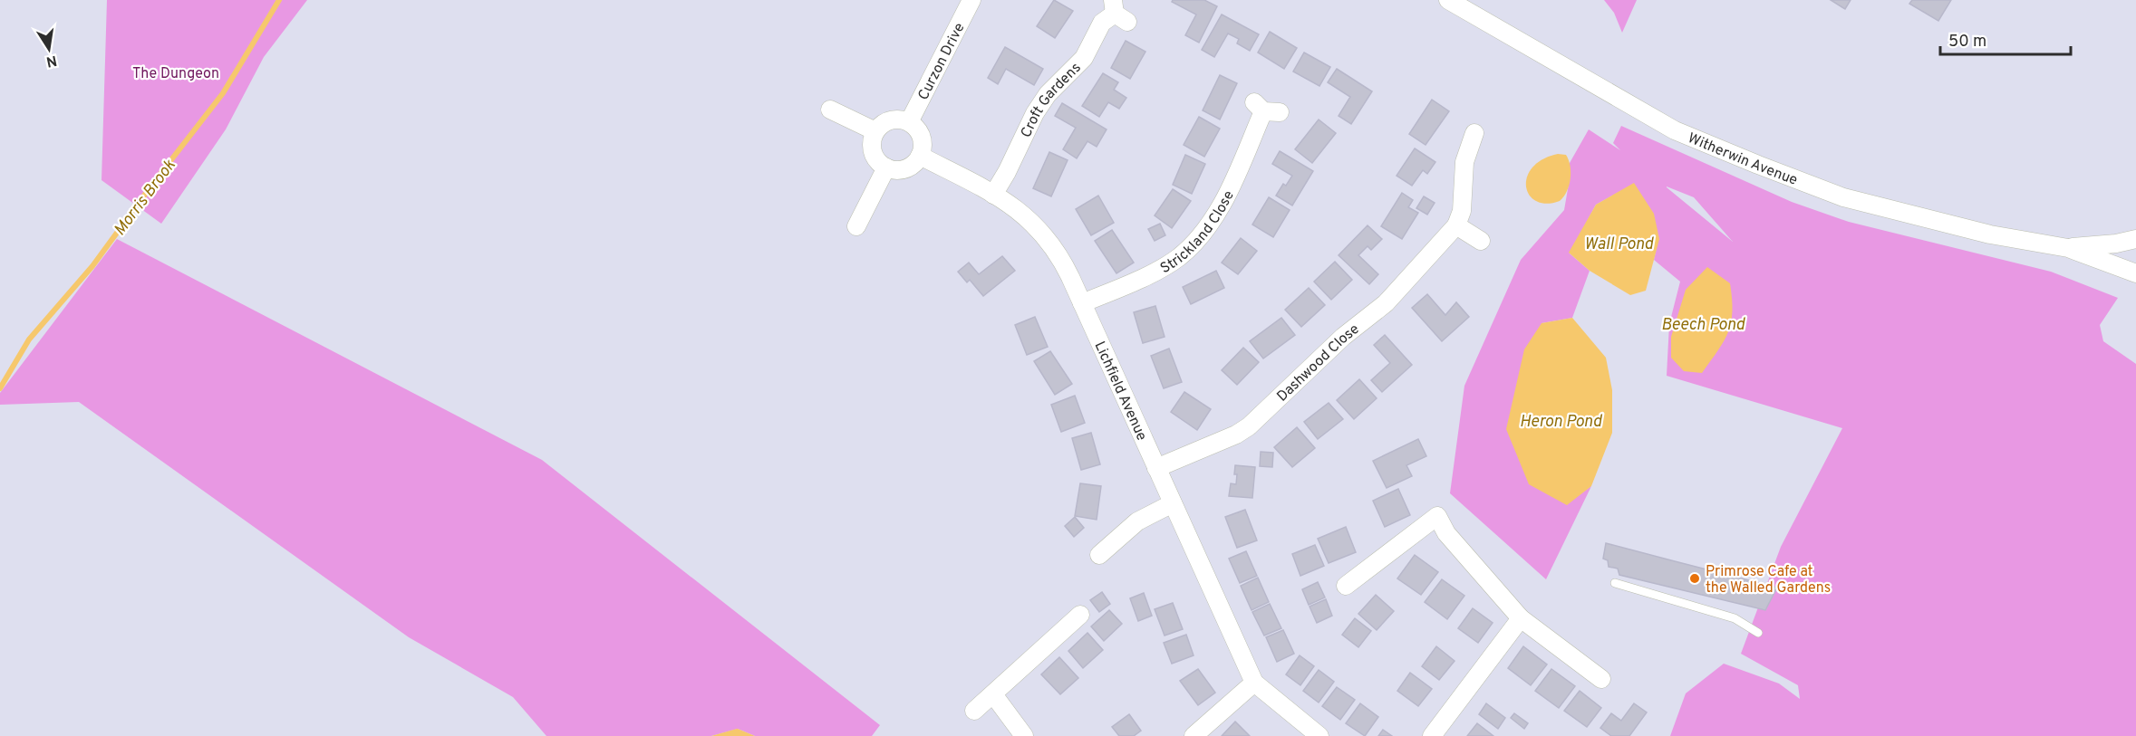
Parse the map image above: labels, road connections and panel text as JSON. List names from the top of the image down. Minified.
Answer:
{"streets":{"street":["Curzon Drive","Croft Gardens","Witherwin Avenue","Strickland Close","Dashwood Close","Lichfield Avenue"]},"crossings":[["Curzon Drive","Lichfield Avenue"],["Croft Gardens","Lichfield Avenue"],["Strickland Close","Lichfield Avenue"],["Dashwood Close","Lichfield Avenue"]],"water":["Morris Brook","Wall Pond","Beech Pond","Heron Pond"],"parks":["The Dungeon"],"places":["Primrose Cafe at the Walled Gardens"],"scale_bar":"50 m","north":"bottom"}
